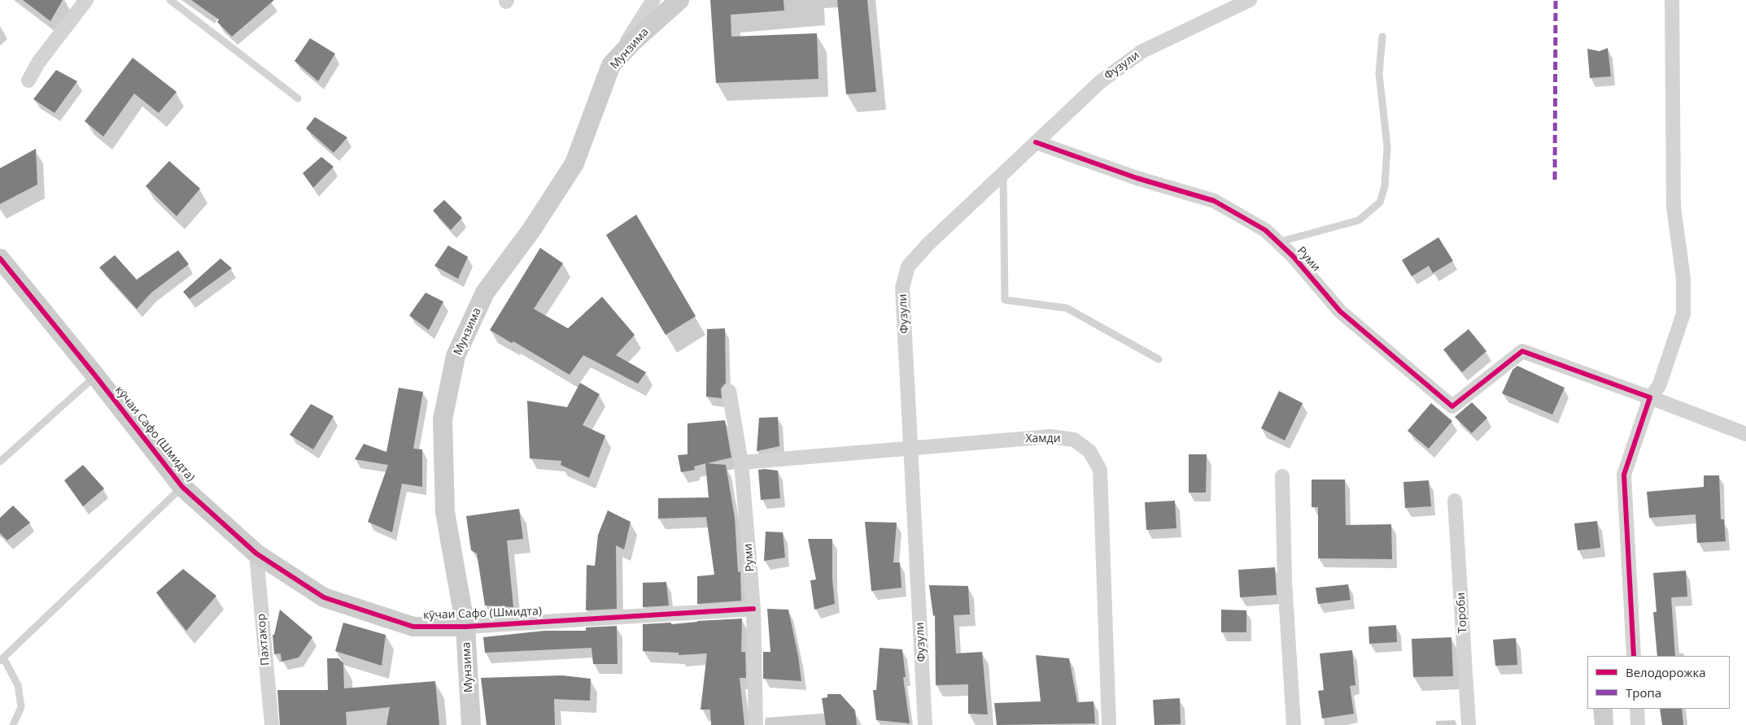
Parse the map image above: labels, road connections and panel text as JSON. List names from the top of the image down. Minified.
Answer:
{"streets":{"street":["Мунзима","Фузули","Руми","кӯчаи Сафо (Шмидта)","Хамди","Тороби","Пахтакор"]},"crossings":[["Мунзима","кӯчаи Сафо (Шмидта)"],["Фузули","Руми"],["Фузули","Хамди"],["Руми","кӯчаи Сафо (Шмидта)"],["Руми","Хамди"],["кӯчаи Сафо (Шмидта)","Пахтакор"]],"legend":["Велодорожка","Тропа"]}
